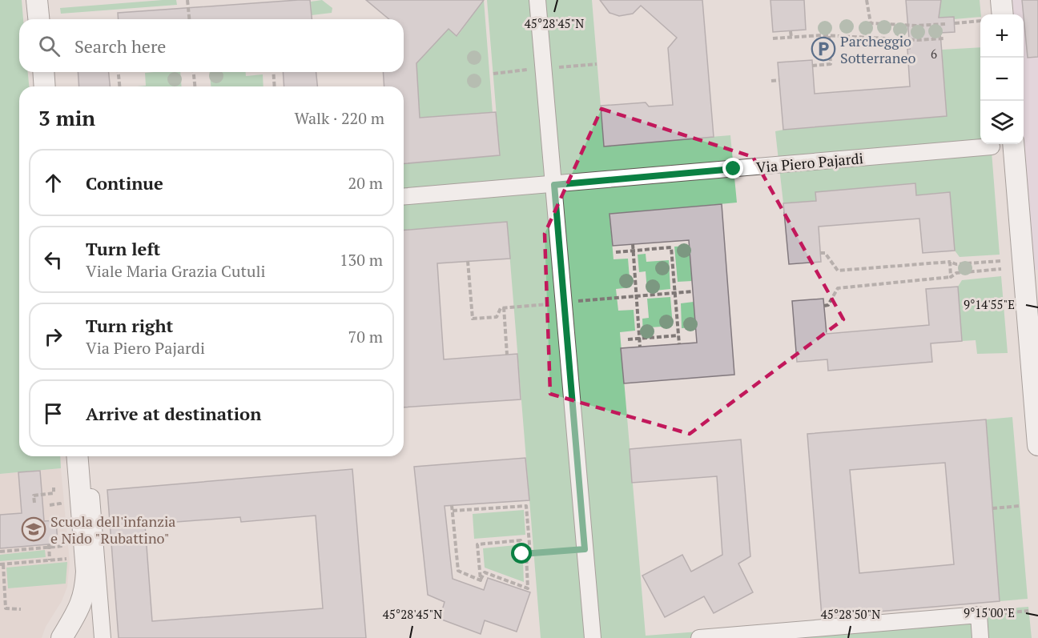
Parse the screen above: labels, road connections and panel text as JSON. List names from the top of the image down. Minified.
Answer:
{"streets":{"street":["Via Piero Pajardi"]},"places":{"parking":["Parcheggio Sotterraneo"],"school or university":["Scuola dell'infanzia e Nido \"Rubattino\""]},"house_numbers":["6"],"page":{"map_buttons":["+","−"],"search":"Search here","heading":["3 min","Walk · 220 m"],"list":[["Continue","20 m"],["Turn left","Viale Maria Grazia Cutuli","130 m"],["Turn right","Via Piero Pajardi","70 m"],"Arrive at destination"]},"coordinates":["45°28'45\"N","9°14'55\"E","9°15'00\"E","45°28'50\"N"]}
